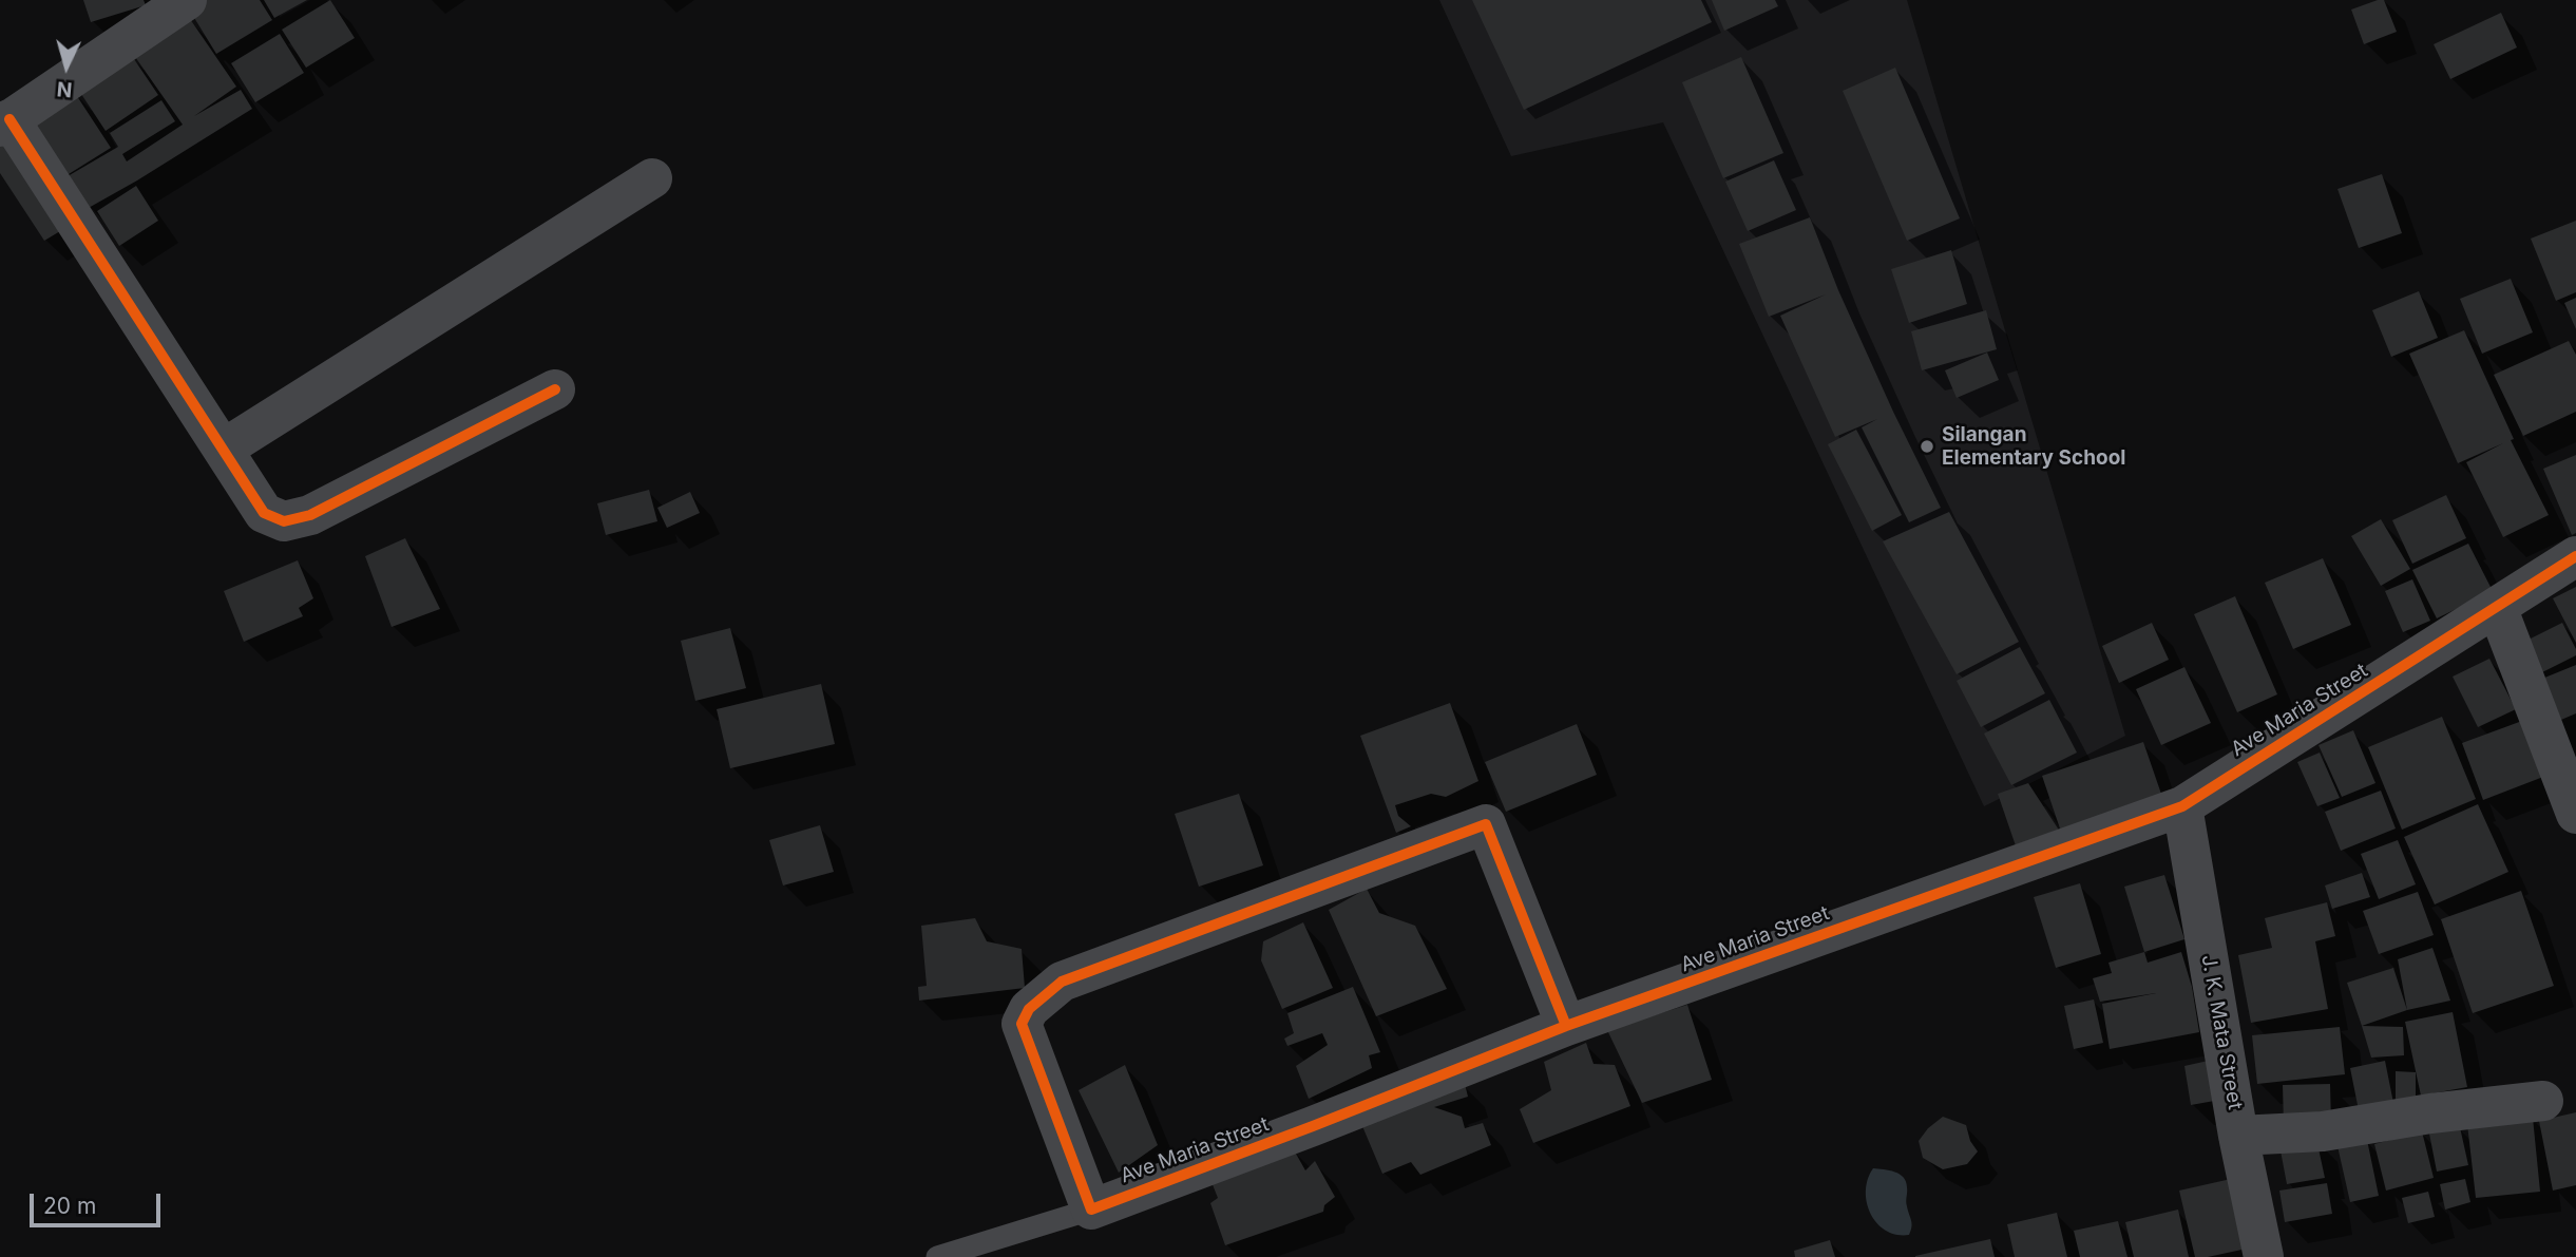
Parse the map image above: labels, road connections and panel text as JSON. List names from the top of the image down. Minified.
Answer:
{"streets":{"street":["Ave Maria Street","J. K. Mata Street"]},"crossings":[["Ave Maria Street","J. K. Mata Street"]],"places":["Silangan Elementary School"],"scale_bar":"20 m","north":"bottom"}
